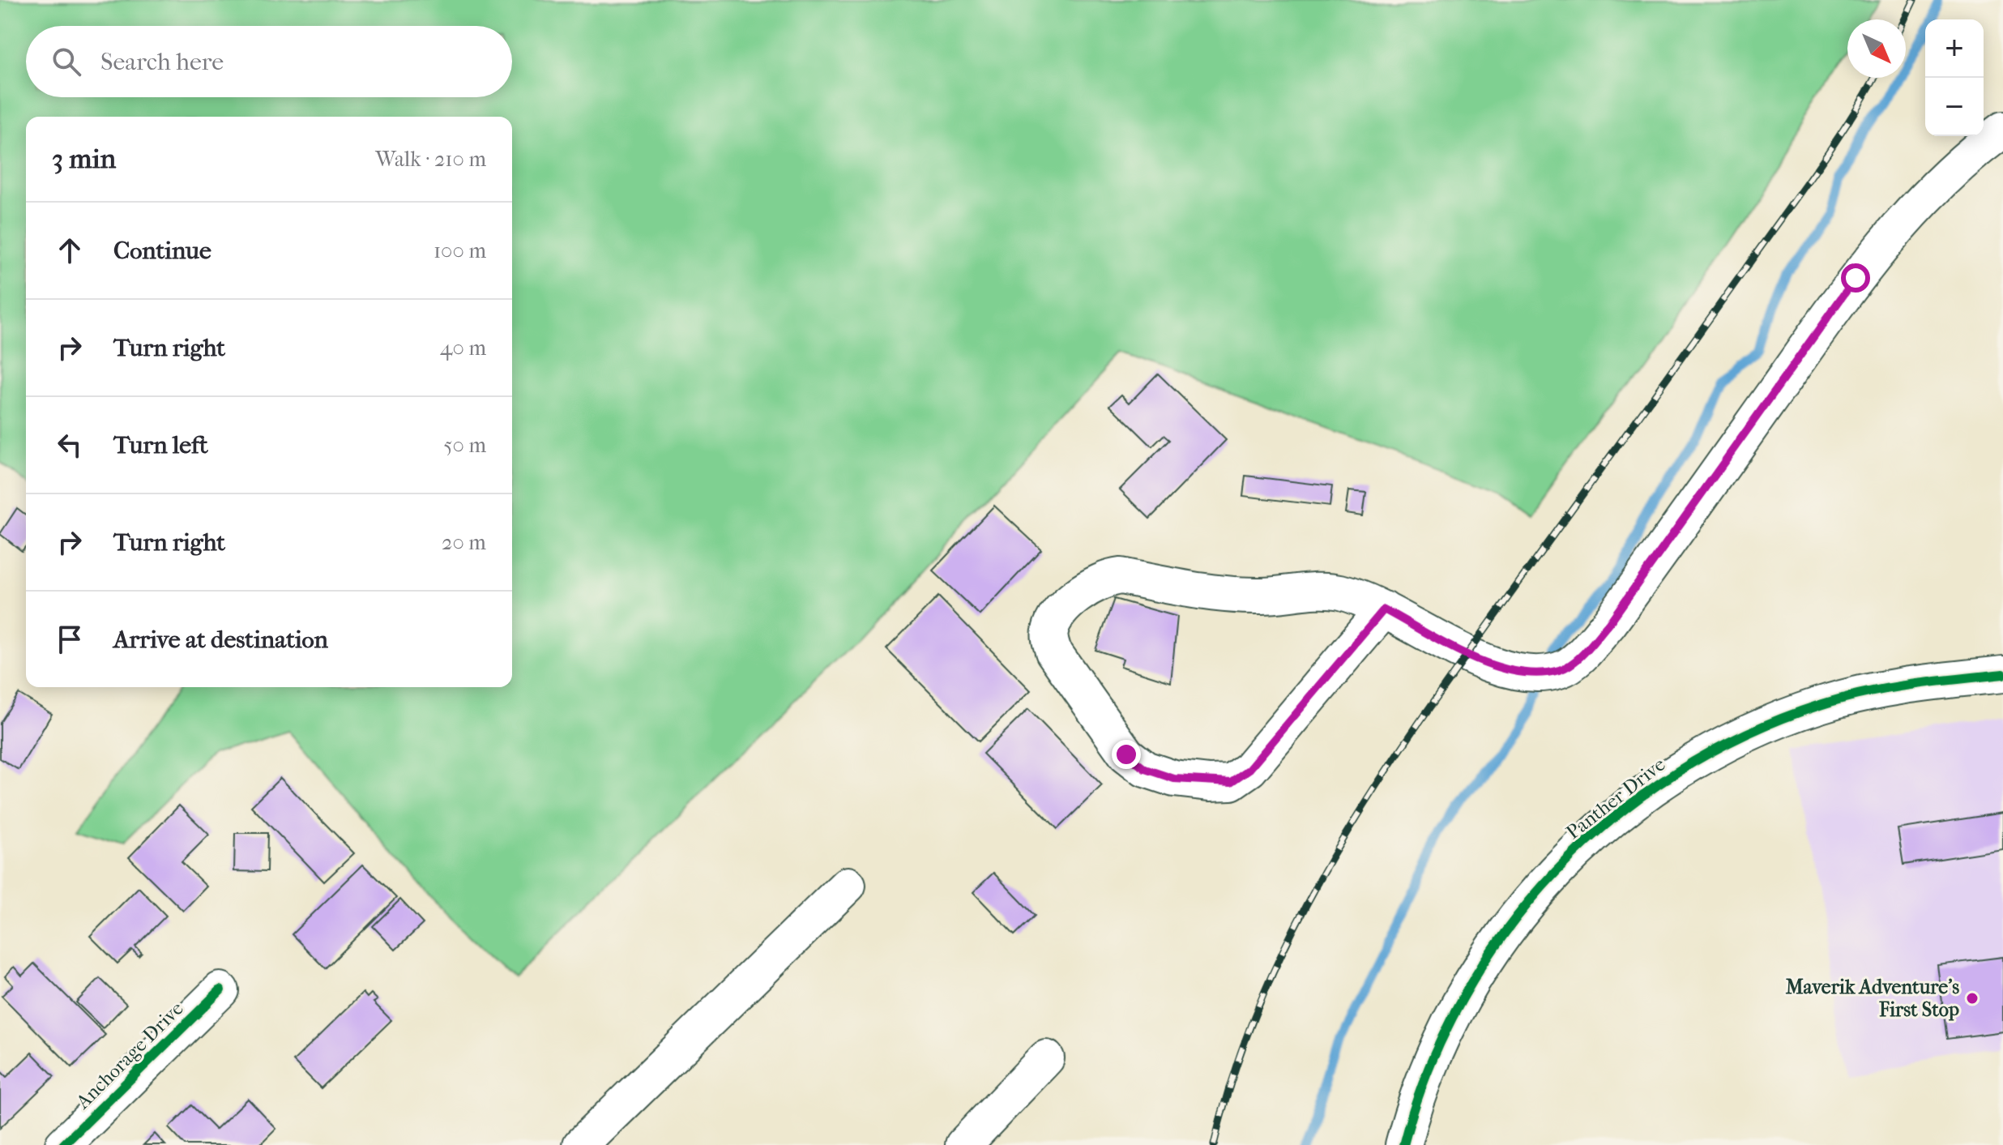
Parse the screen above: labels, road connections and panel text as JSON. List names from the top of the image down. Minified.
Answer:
{"streets":{"street":["Panther Drive","Anchorage Drive"]},"places":["Maverik Adventure's First Stop"],"north":"bottom right","page":{"map_buttons":["+","−"],"search":"Search here","heading":["3 min","Walk · 210 m"],"list":[["Continue","100 m"],["Turn right","40 m"],["Turn left","50 m"],["Turn right","20 m"],"Arrive at destination"]}}
